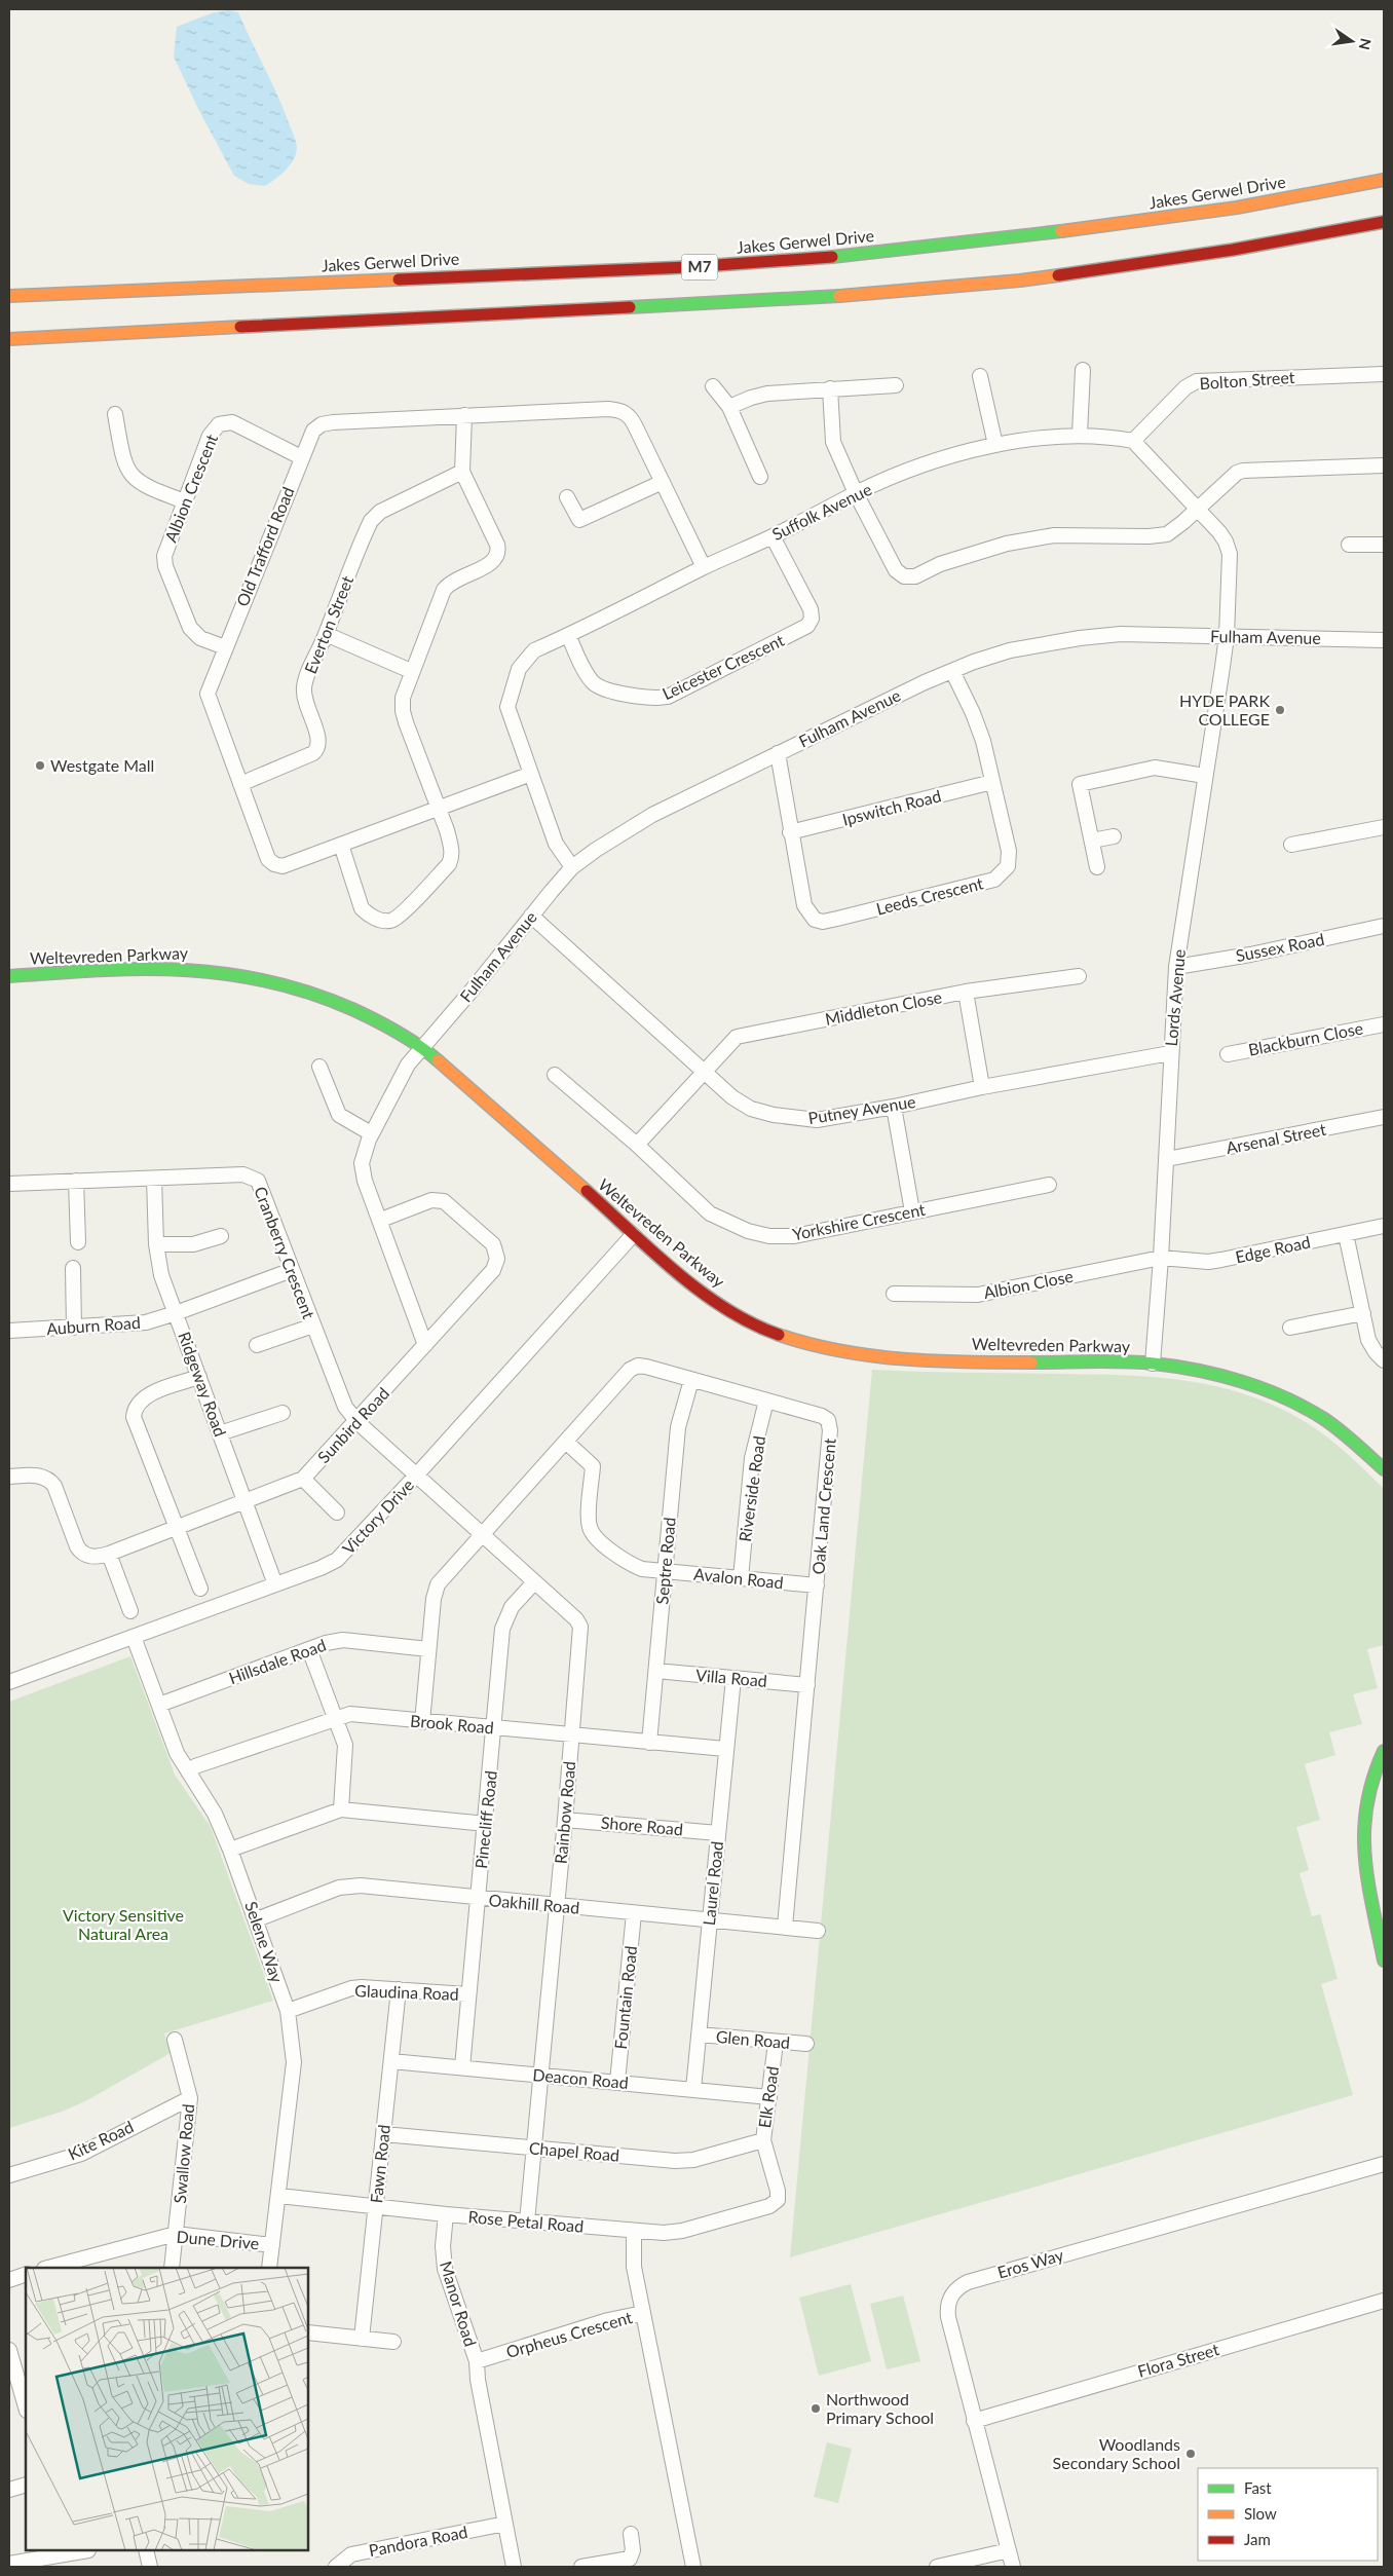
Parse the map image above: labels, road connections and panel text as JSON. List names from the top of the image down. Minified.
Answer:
{"streets":{"main road":["Jakes Gerwel Drive","M7","Weltevreden Parkway"],"street":["Bolton Street","Albion Crescent","Suffolk Avenue","Old Trafford Road","Everton Street","Fulham Avenue","Leicester Crescent","Ipswitch Road","Leeds Crescent","Sussex Road","Lords Avenue","Middleton Close","Blackburn Close","Putney Avenue","Arsenal Street","Yorkshire Crescent","Edge Road","Cranberry Crescent","Albion Close","Auburn Road","Ridgeway Road","Sunbird Road","Riverside Road","Oak Land Crescent","Victory Drive","Septre Road","Avalon Road","Hillsdale Road","Villa Road","Brook Road","Rainbow Road","Pinecliff Road","Shore Road","Laurel Road","Oakhill Road","Selene Way","Glaudina Road","Fountain Road","Glen Road","Deacon Road","Elk Road","Kite Road","Chapel Road","Swallow Road","Fawn Road","Rose Petal Road","Dune Drive","Eros Way","Manor Road","Orpheus Crescent","Flora Street","Pandora Road"]},"crossings":[["Bolton Street","Suffolk Avenue"],["Albion Crescent","Old Trafford Road"],["Suffolk Avenue","Old Trafford Road"],["Suffolk Avenue","Fulham Avenue"],["Suffolk Avenue","Leicester Crescent"],["Old Trafford Road","Everton Street"],["Fulham Avenue","Leeds Crescent"],["Fulham Avenue","Weltevreden Parkway"],["Fulham Avenue","Lords Avenue"],["Fulham Avenue","Putney Avenue"],["Ipswitch Road","Leeds Crescent"],["Sussex Road","Lords Avenue"],["Weltevreden Parkway","Lords Avenue"],["Weltevreden Parkway","Victory Drive"],["Lords Avenue","Putney Avenue"],["Lords Avenue","Arsenal Street"],["Lords Avenue","Edge Road"],["Lords Avenue","Albion Close"],["Middleton Close","Putney Avenue"],["Edge Road","Albion Close"],["Cranberry Crescent","Auburn Road"],["Cranberry Crescent","Ridgeway Road"],["Cranberry Crescent","Sunbird Road"],["Cranberry Crescent","Victory Drive"],["Cranberry Crescent","Rainbow Road"],["Auburn Road","Ridgeway Road"],["Ridgeway Road","Sunbird Road"],["Ridgeway Road","Victory Drive"],["Riverside Road","Oak Land Crescent"],["Riverside Road","Avalon Road"],["Oak Land Crescent","Septre Road"],["Oak Land Crescent","Avalon Road"],["Oak Land Crescent","Hillsdale Road"],["Oak Land Crescent","Villa Road"],["Oak Land Crescent","Brook Road"],["Oak Land Crescent","Rainbow Road"],["Oak Land Crescent","Oakhill Road"],["Victory Drive","Rainbow Road"],["Victory Drive","Selene Way"],["Septre Road","Avalon Road"],["Septre Road","Villa Road"],["Septre Road","Brook Road"],["Hillsdale Road","Selene Way"],["Villa Road","Laurel Road"],["Brook Road","Rainbow Road"],["Brook Road","Pinecliff Road"],["Brook Road","Laurel Road"],["Brook Road","Selene Way"],["Rainbow Road","Pinecliff Road"],["Rainbow Road","Shore Road"],["Rainbow Road","Oakhill Road"],["Rainbow Road","Deacon Road"],["Rainbow Road","Chapel Road"],["Rainbow Road","Rose Petal Road"],["Pinecliff Road","Oakhill Road"],["Pinecliff Road","Glaudina Road"],["Pinecliff Road","Deacon Road"],["Shore Road","Laurel Road"],["Laurel Road","Oakhill Road"],["Laurel Road","Glen Road"],["Laurel Road","Deacon Road"],["Oakhill Road","Selene Way"],["Oakhill Road","Fountain Road"],["Selene Way","Glaudina Road"],["Selene Way","Rose Petal Road"],["Selene Way","Dune Drive"],["Glaudina Road","Fawn Road"],["Fountain Road","Deacon Road"],["Glen Road","Elk Road"],["Deacon Road","Elk Road"],["Deacon Road","Fawn Road"],["Elk Road","Chapel Road"],["Elk Road","Rose Petal Road"],["Kite Road","Swallow Road"],["Chapel Road","Fawn Road"],["Swallow Road","Dune Drive"],["Fawn Road","Rose Petal Road"],["Rose Petal Road","Manor Road"],["Eros Way","Flora Street"],["Manor Road","Orpheus Crescent"]],"parks":["Victory Sensitive Natural Area"],"places":["HYDE PARK COLLEGE","Westgate Mall","Northwood Primary School","Woodlands Secondary School"],"legend":["Fast","Slow","Jam"],"north":"right"}
